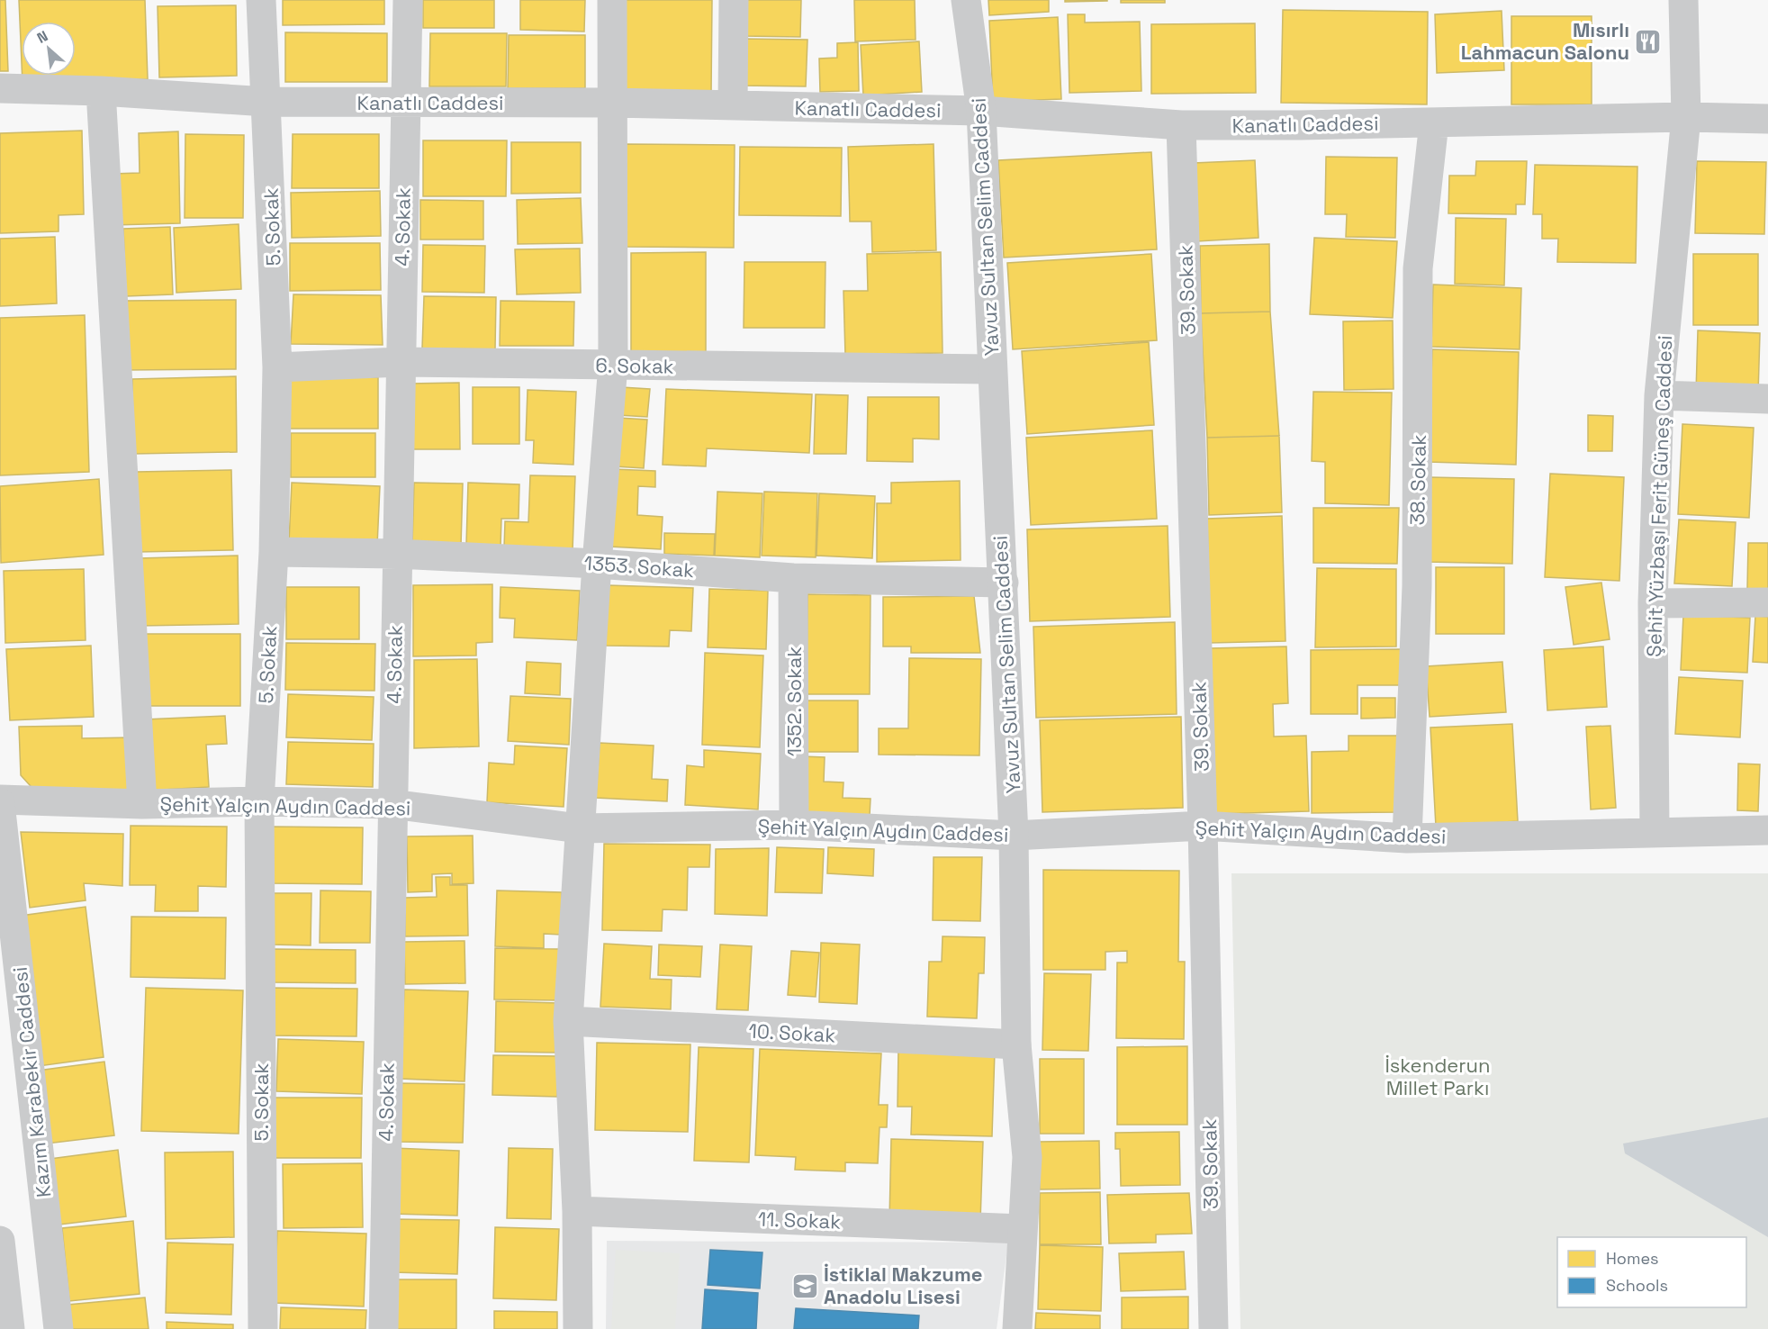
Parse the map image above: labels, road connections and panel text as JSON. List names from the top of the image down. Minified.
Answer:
{"streets":{"street":["Kanatlı Caddesi","5. Sokak","4. Sokak","Yavuz Sultan Selim Caddesi","39. Sokak","6. Sokak","38. Sokak","Şehit Yüzbaşı Ferit Güneş Caddesi","1353. Sokak","1352. Sokak","Şehit Yalçın Aydın Caddesi","10. Sokak","Kazım Karabekir Caddesi","11. Sokak"]},"crossings":[["Kanatlı Caddesi","5. Sokak"],["Kanatlı Caddesi","4. Sokak"],["Kanatlı Caddesi","Yavuz Sultan Selim Caddesi"],["Kanatlı Caddesi","39. Sokak"],["Kanatlı Caddesi","38. Sokak"],["Kanatlı Caddesi","Şehit Yüzbaşı Ferit Güneş Caddesi"],["5. Sokak","6. Sokak"],["5. Sokak","1353. Sokak"],["5. Sokak","Şehit Yalçın Aydın Caddesi"],["4. Sokak","6. Sokak"],["4. Sokak","1353. Sokak"],["4. Sokak","Şehit Yalçın Aydın Caddesi"],["Yavuz Sultan Selim Caddesi","6. Sokak"],["Yavuz Sultan Selim Caddesi","1353. Sokak"],["Yavuz Sultan Selim Caddesi","Şehit Yalçın Aydın Caddesi"],["Yavuz Sultan Selim Caddesi","10. Sokak"],["Yavuz Sultan Selim Caddesi","11. Sokak"],["39. Sokak","Şehit Yalçın Aydın Caddesi"],["38. Sokak","Şehit Yalçın Aydın Caddesi"],["Şehit Yüzbaşı Ferit Güneş Caddesi","Şehit Yalçın Aydın Caddesi"],["1353. Sokak","1352. Sokak"],["1352. Sokak","Şehit Yalçın Aydın Caddesi"],["Şehit Yalçın Aydın Caddesi","Kazım Karabekir Caddesi"]],"parks":["İskenderun Millet Parkı"],"places":{"restaurant":["Mısırlı Lahmacun Salonu"],"school or university":["İstiklal Makzume Anadolu Lisesi"]},"legend":["Homes","Schools"],"north":"top left"}
